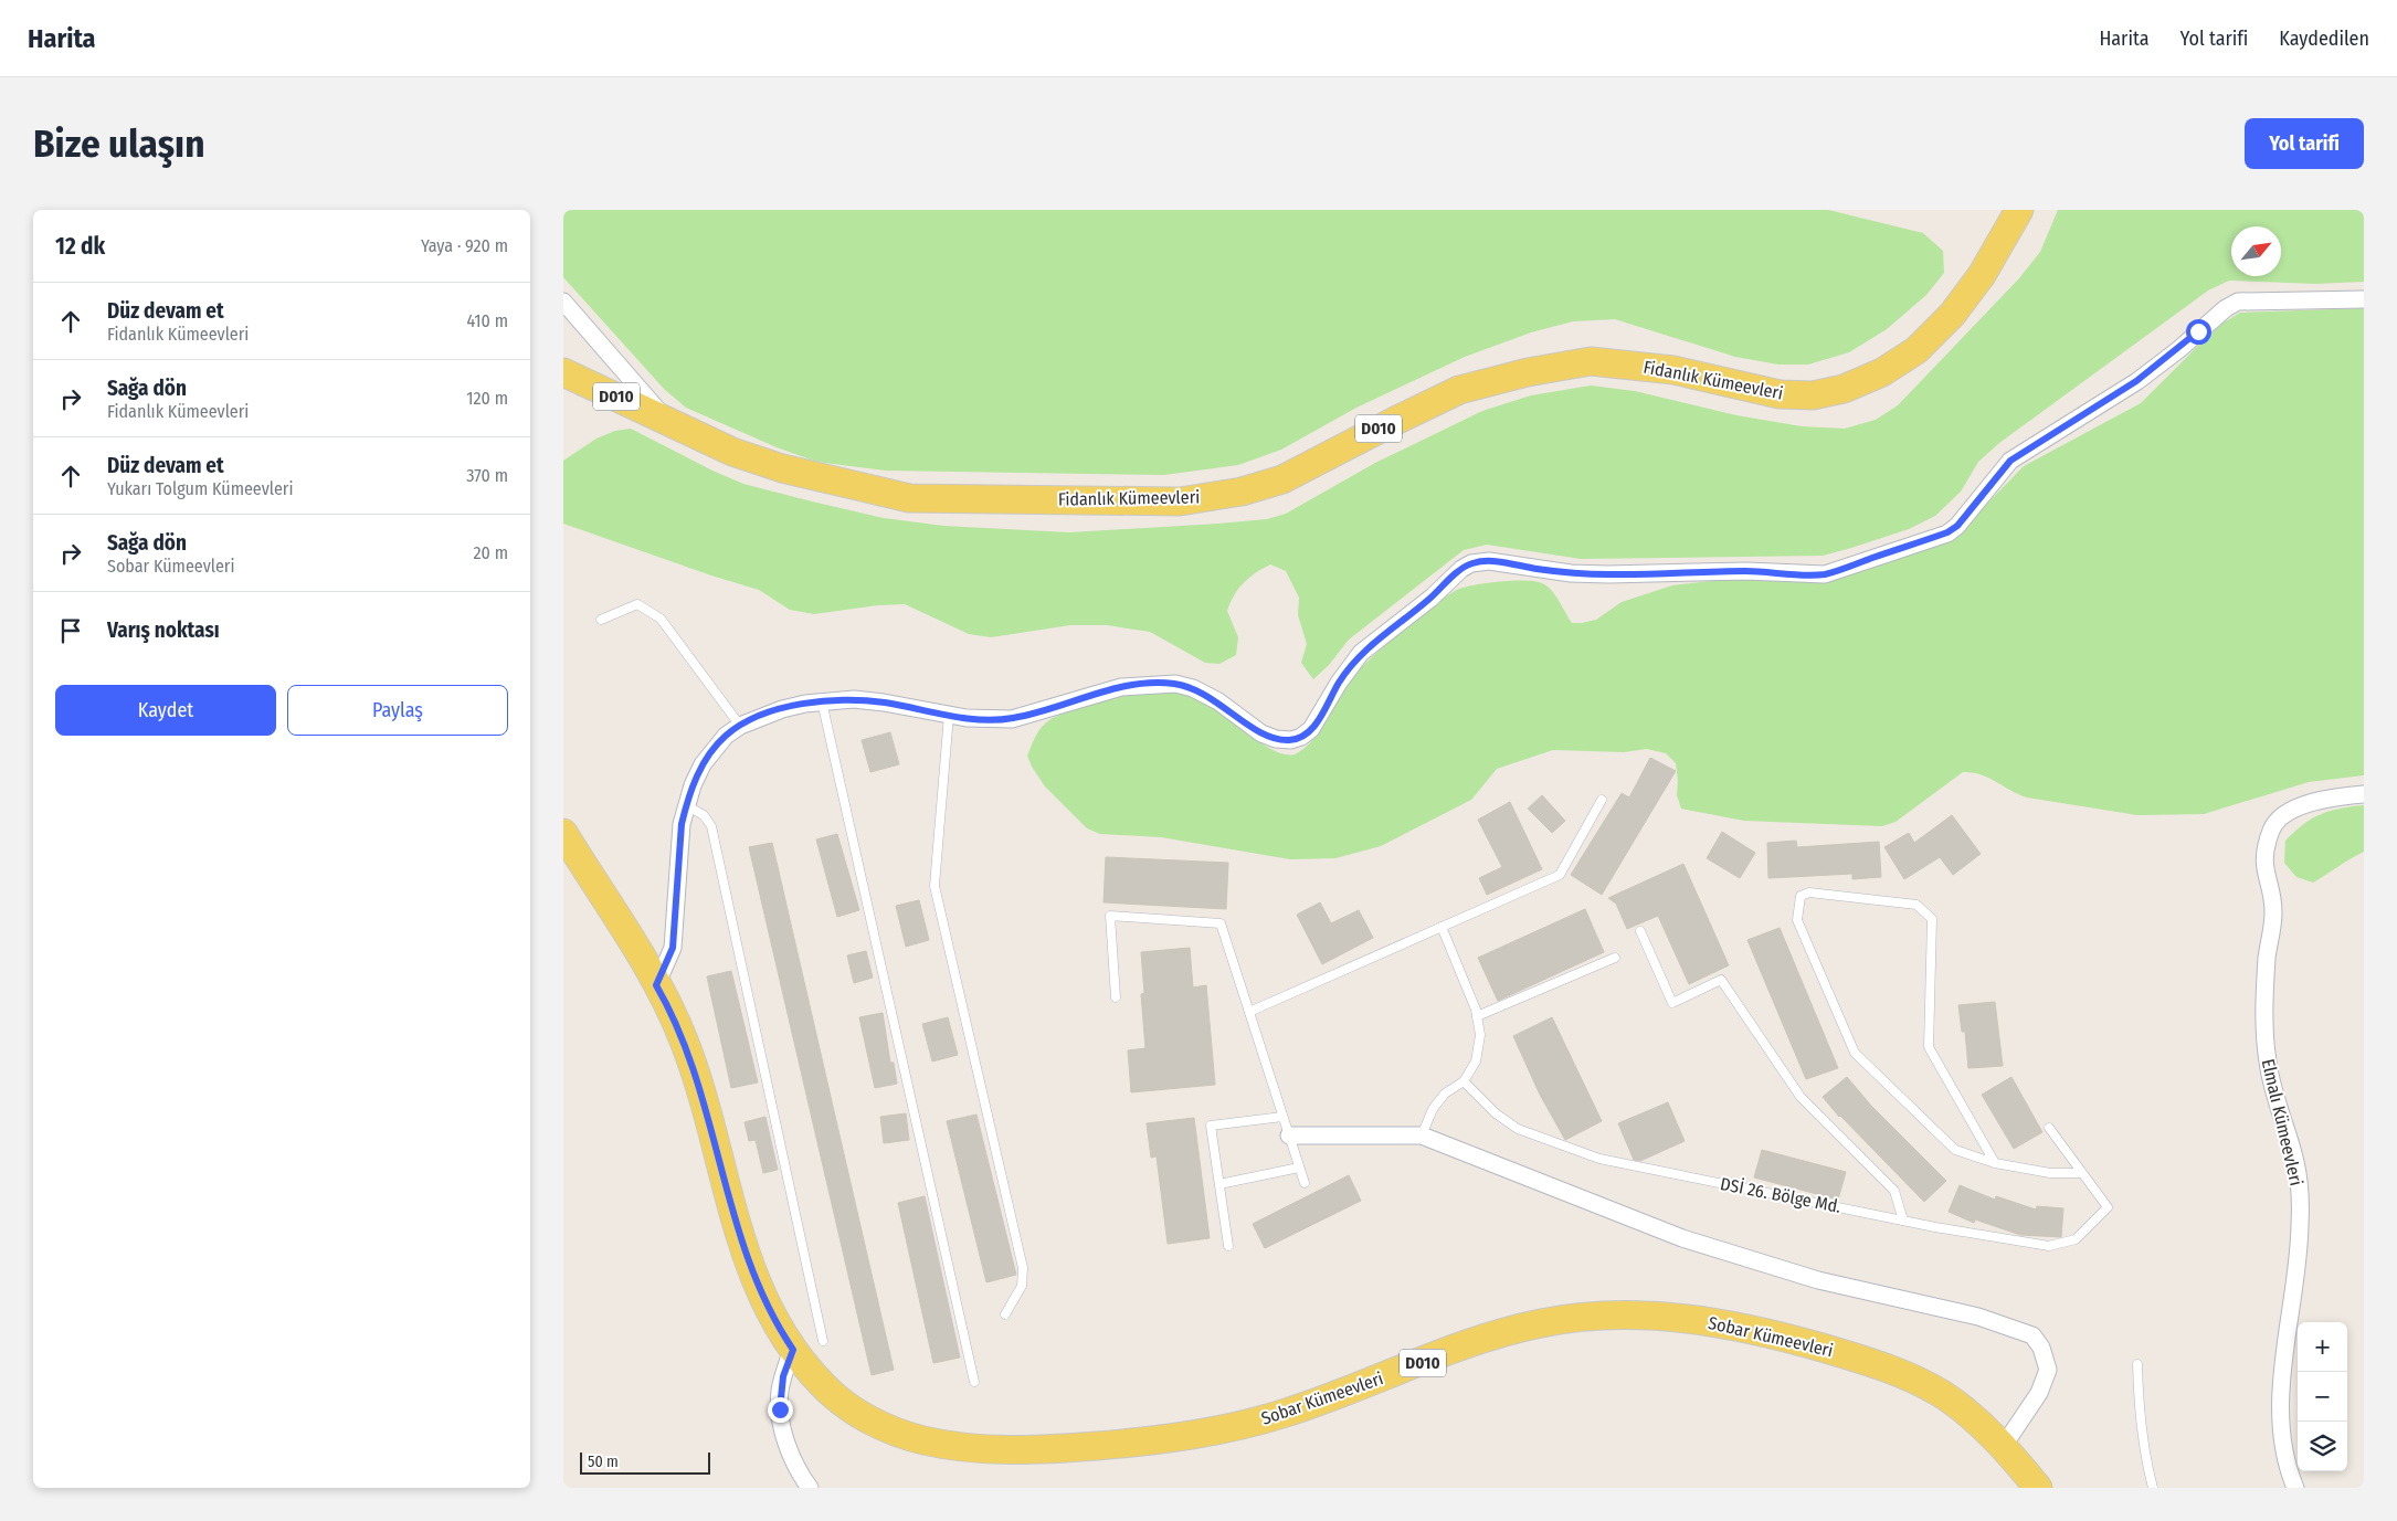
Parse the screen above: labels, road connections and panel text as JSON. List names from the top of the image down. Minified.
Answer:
{"streets":{"main road":["Fidanlık Kümeevleri","D010","Sobar Kümeevleri"],"street":["Elmalı Kümeevleri"],"lane":["DSİ 26. Bölge Md."]},"crossings":[["Fidanlık Kümeevleri","D010"],["D010","Sobar Kümeevleri"]],"scale_bar":"50 m","north":"top right","page":{"header":"Harita","nav":["Harita","Yol tarifi","Kaydedilen"],"buttons":["Yol tarifi",["Kaydet","Paylaş"]],"title":"Bize ulaşın","heading":["12 dk","Yaya · 920 m"],"list":[["Düz devam et","Fidanlık Kümeevleri","410 m"],["Sağa dön","Fidanlık Kümeevleri","120 m"],["Düz devam et","Yukarı Tolgum Kümeevleri","370 m"],["Sağa dön","Sobar Kümeevleri","20 m"],"Varış noktası"],"map_buttons":["+","−"],"scale":"50 m"}}
